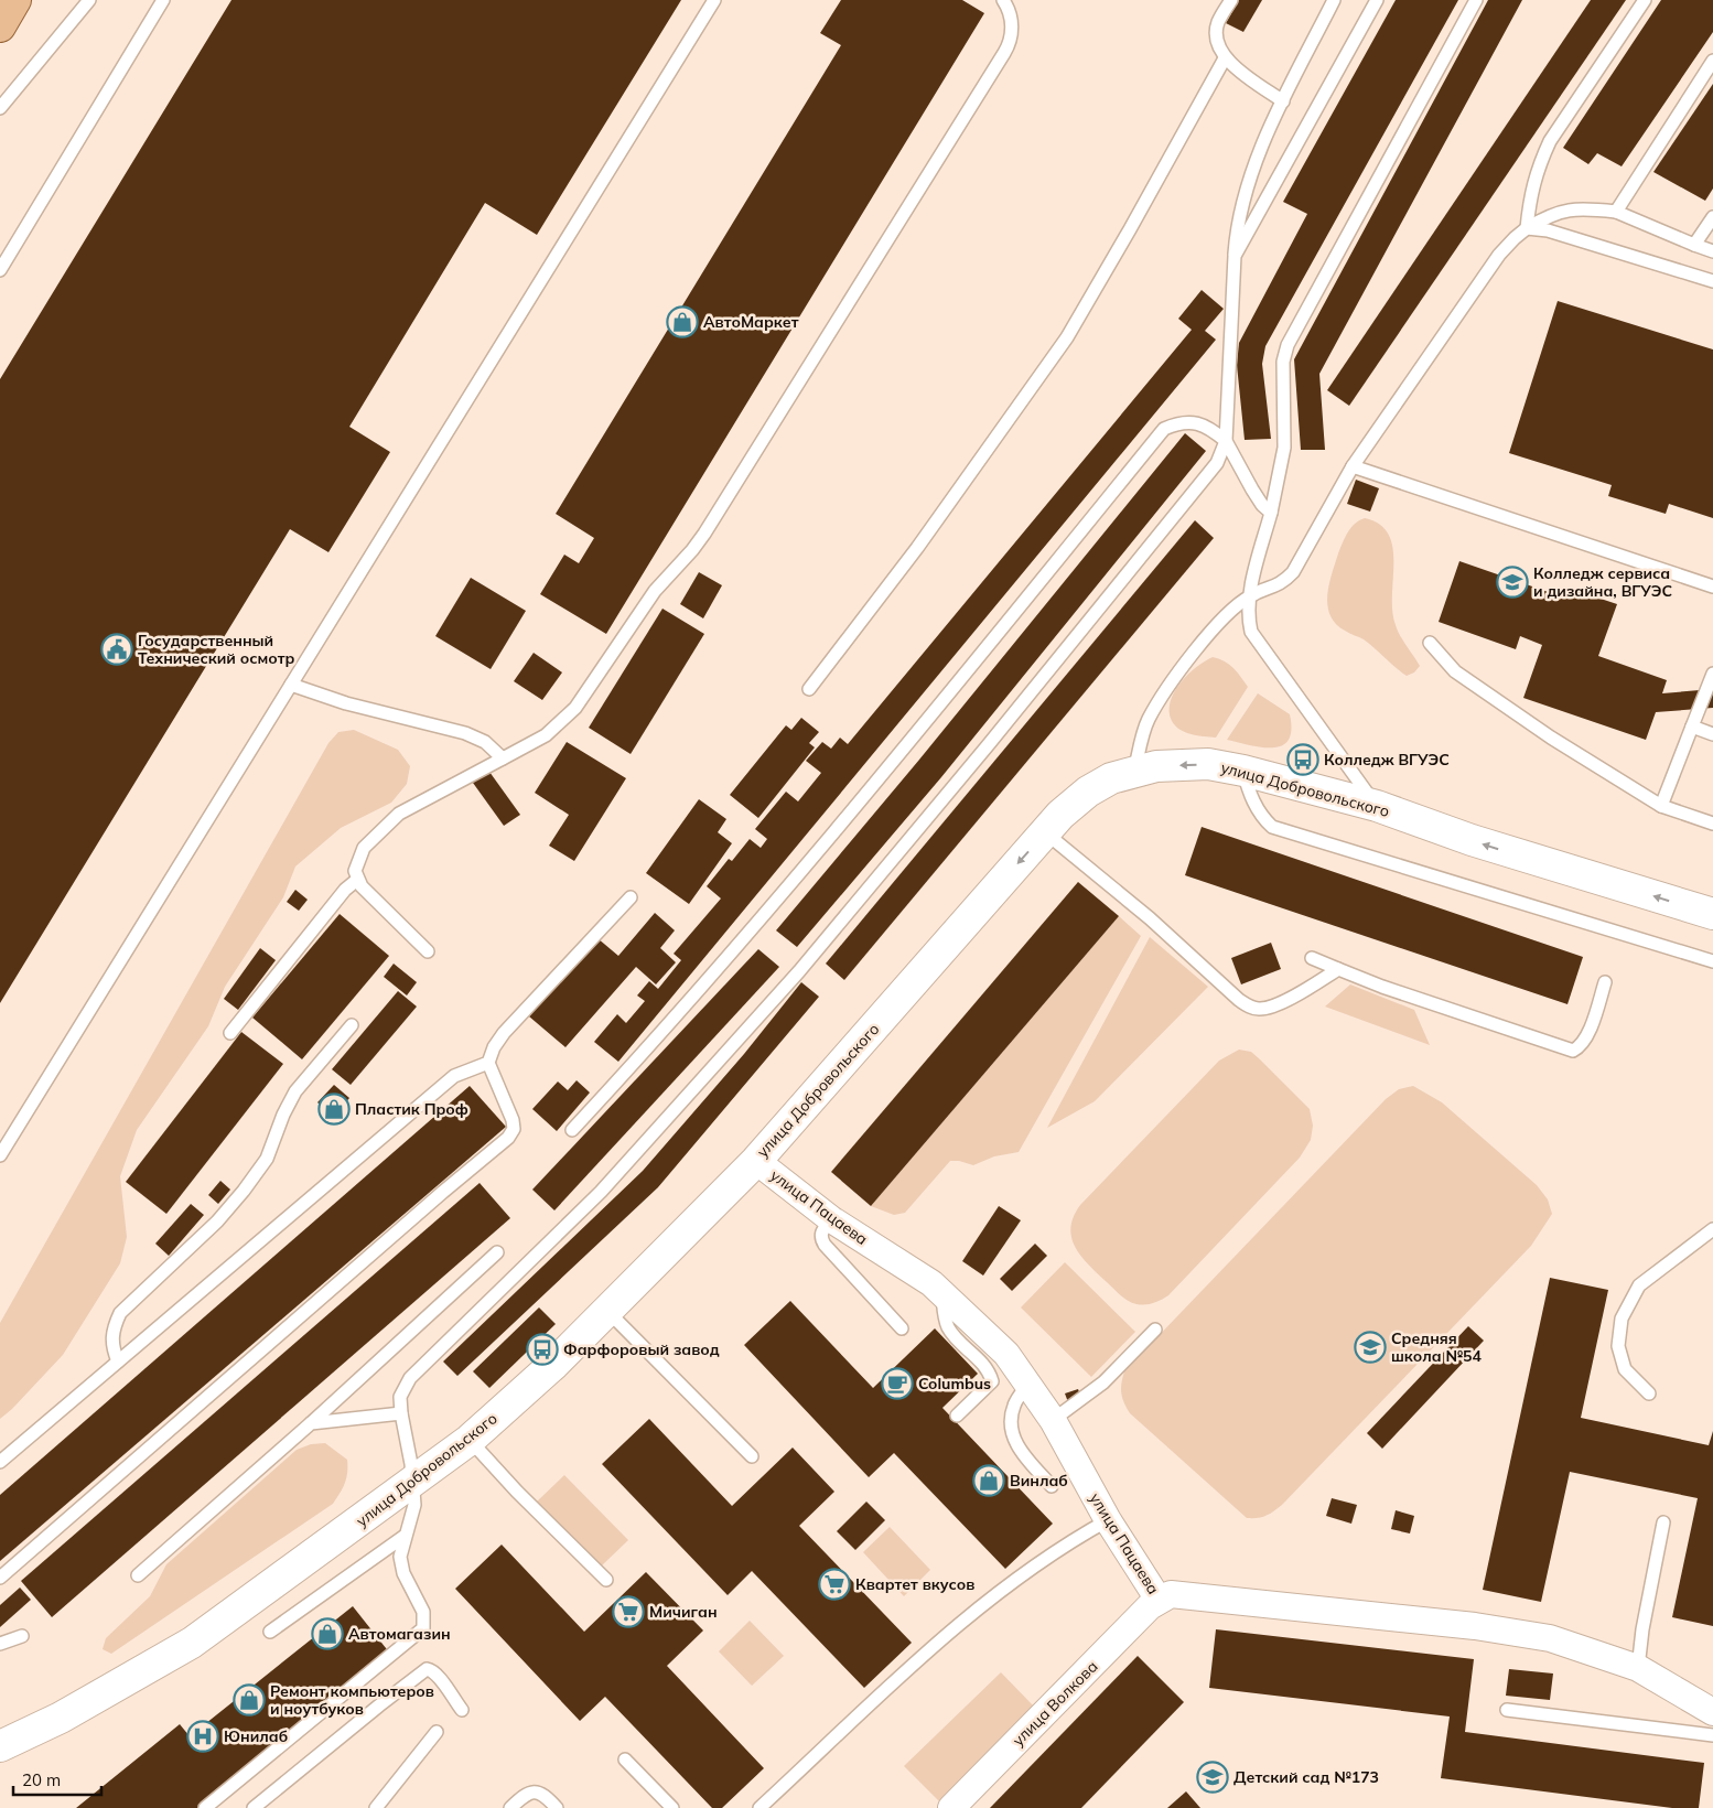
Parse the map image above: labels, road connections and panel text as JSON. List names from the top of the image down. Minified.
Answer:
{"streets":{"main road":["улица Добровольского"],"street":["улица Пацаева","улица Волкова"]},"crossings":[["улица Добровольского","улица Пацаева"],["улица Пацаева","улица Волкова"]],"one_way":["улица Добровольского"],"places":{"shop":["АвтоМаркет","Пластик Проф","Винлаб","Автомагазин","Ремонт компьютеров и ноутбуков"],"school or university":["Колледж сервиса и дизайна, ВГУЭС","Средняя школа №54","Детский сад №173"],"public building":["Государственный Технический осмотр"],"bus stop":["Колледж ВГУЭС","Фарфоровый завод"],"cafe":["Columbus"],"supermarket":["Квартет вкусов","Мичиган"],"hospital":["Юнилаб"]},"scale_bar":"20 m"}
